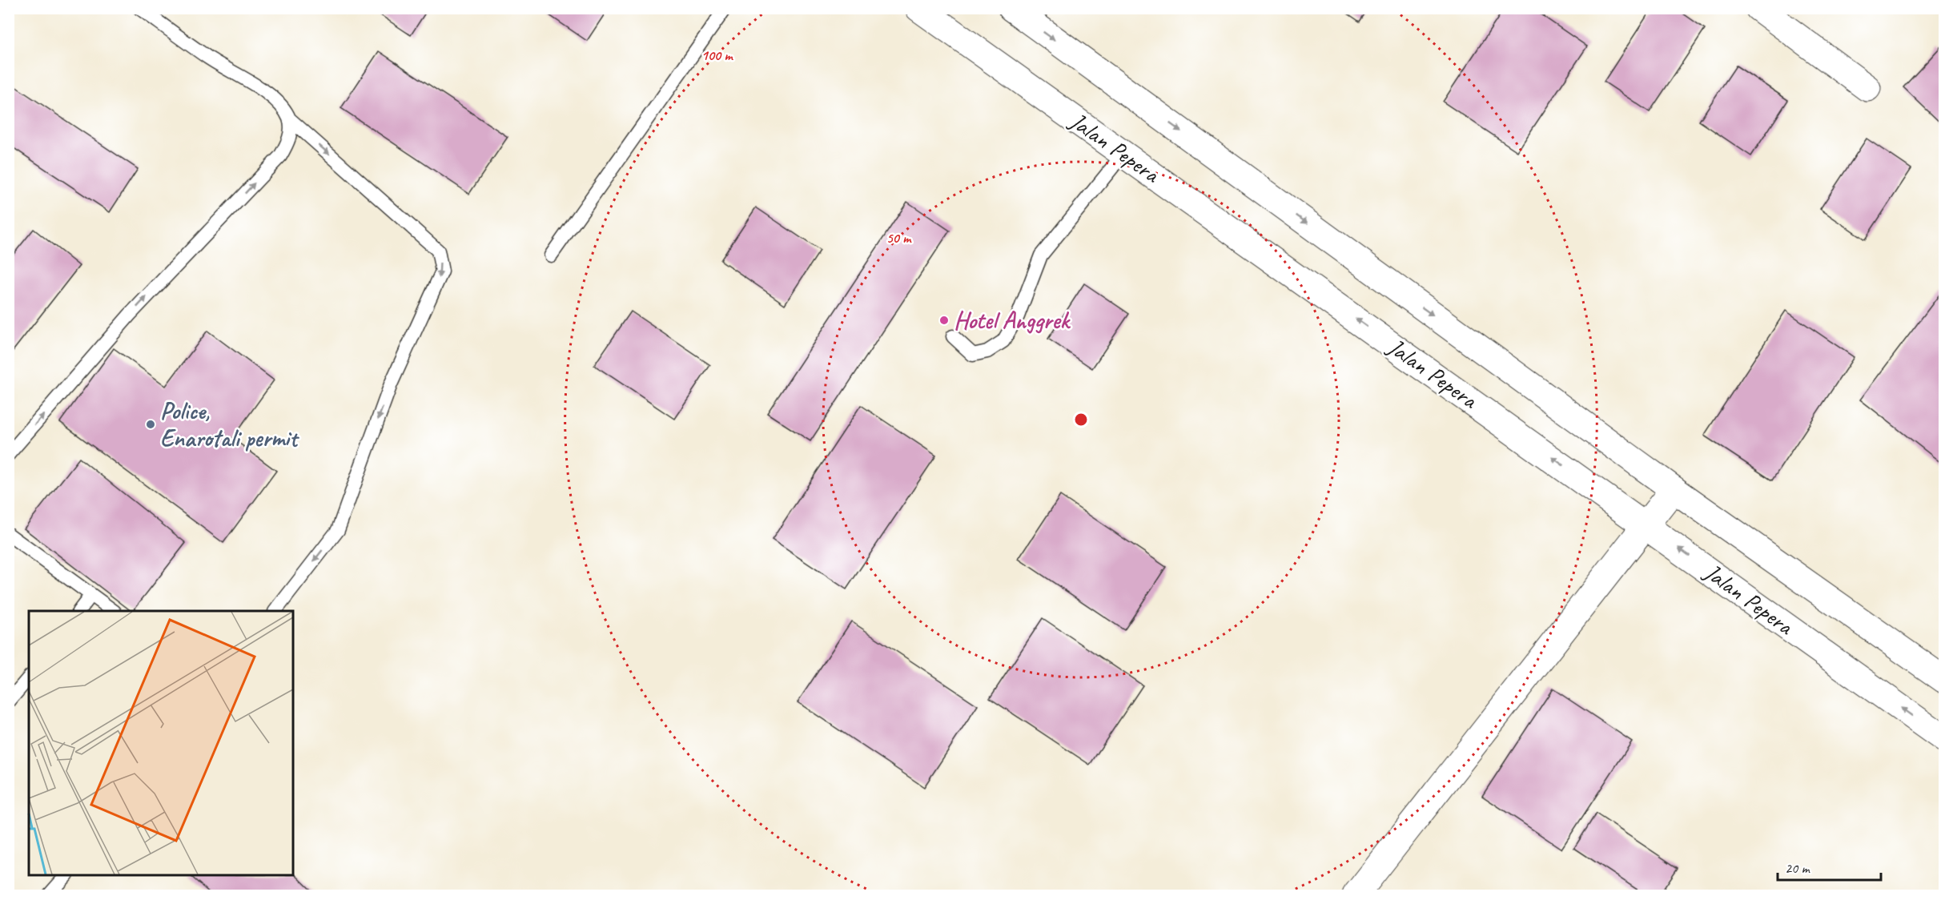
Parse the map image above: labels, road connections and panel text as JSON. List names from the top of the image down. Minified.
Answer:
{"streets":{"main road":["Jalan Pepera"]},"places":["Hotel Anggrek","Police, Enarotali permit"],"scale_bar":"20 m","rings":["100 m","50 m"]}
